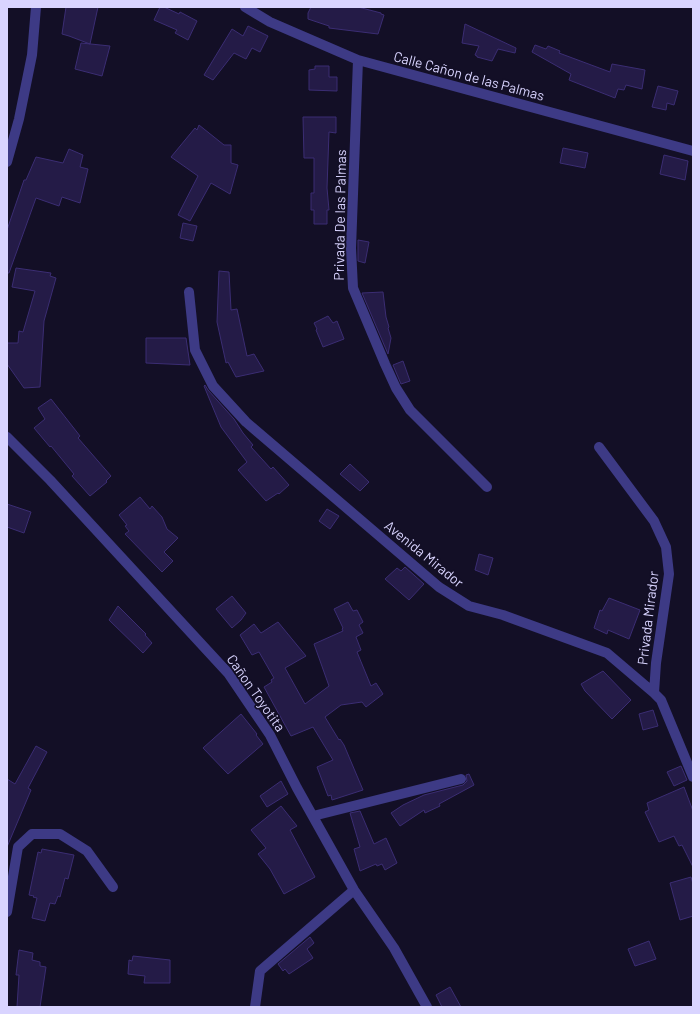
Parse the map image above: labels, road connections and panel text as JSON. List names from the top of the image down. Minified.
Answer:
{"streets":{"street":["Calle Cañon de las Palmas","Privada De las Palmas","Avenida Mirador","Privada Mirador","Cañon Toyotita"]},"crossings":[["Calle Cañon de las Palmas","Privada De las Palmas"],["Avenida Mirador","Privada Mirador"]]}
